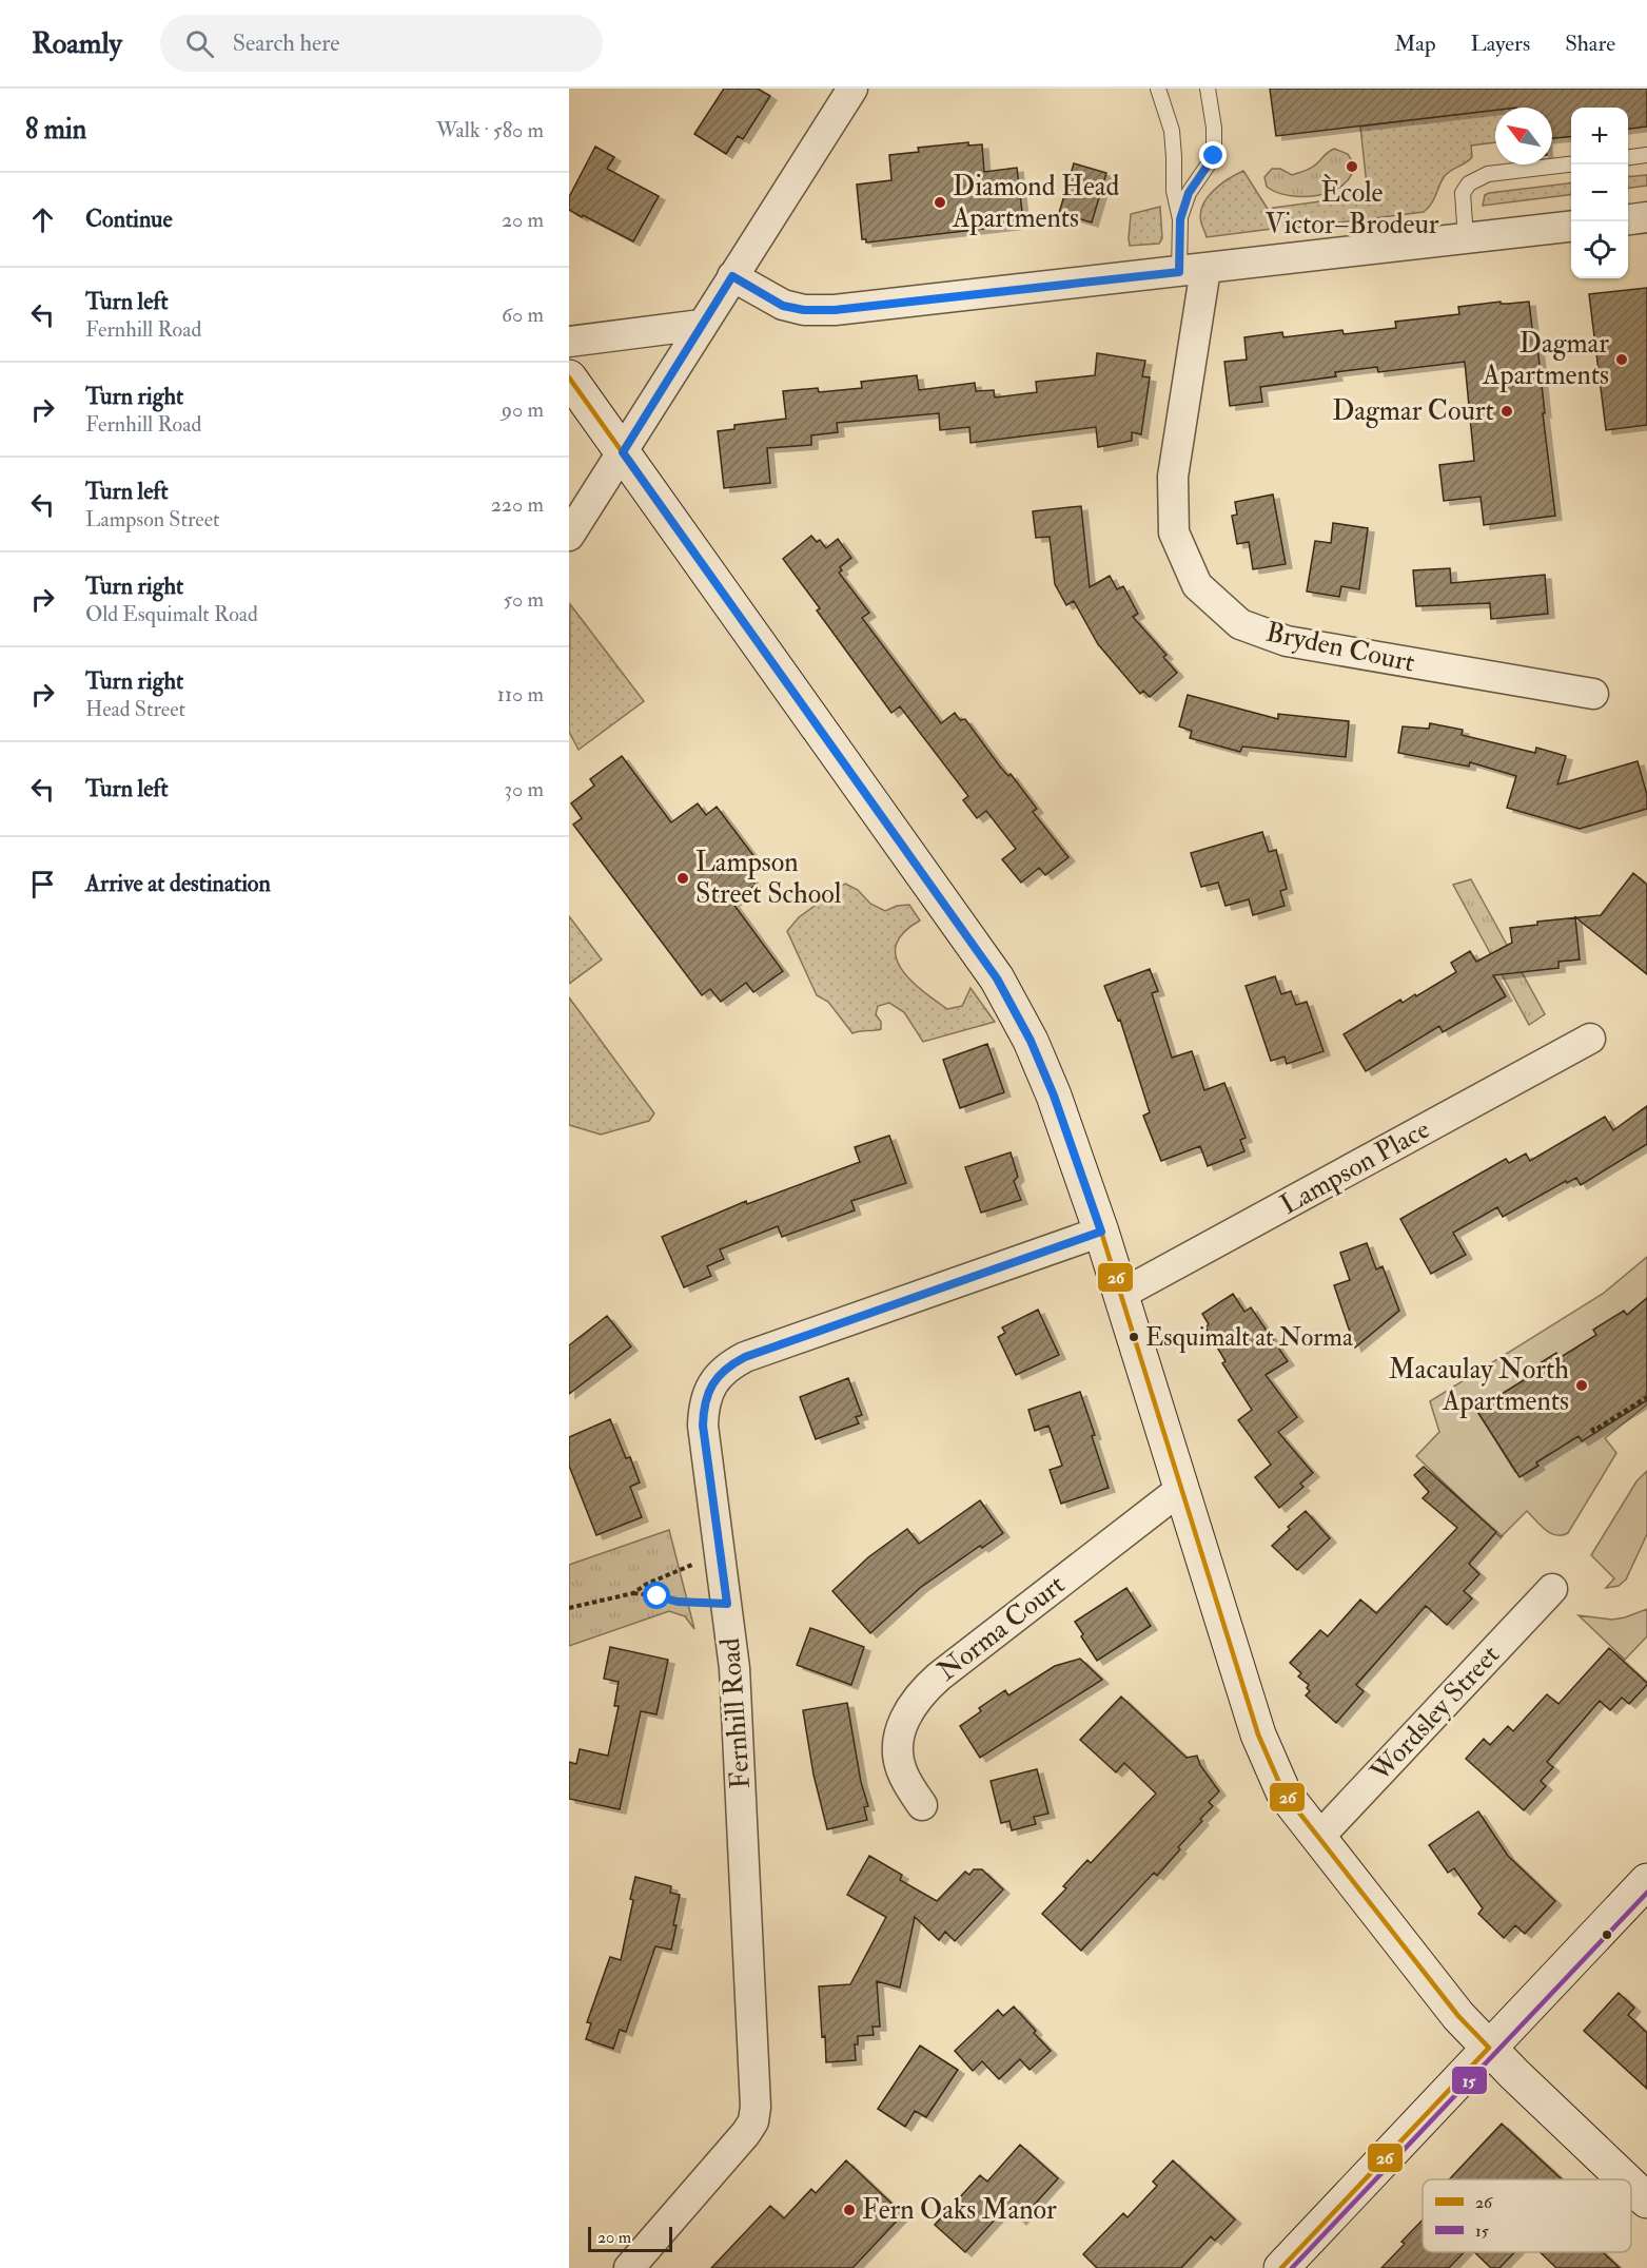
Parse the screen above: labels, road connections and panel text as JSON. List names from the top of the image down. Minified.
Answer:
{"streets":{"street":["Bryden Court","Lampson Place","Norma Court","Fernhill Road","Wordsley Street"]},"places":["Ècole Victor–Brodeur","Diamond Head Apartments","Dagmar Apartments","Dagmar Court","Lampson Street School","Esquimalt at Norma","Macaulay North Apartments","Fern Oaks Manor"],"lines":["transit line 26","transit line 15"],"legend":["26","15"],"scale_bar":"20 m","north":"top left","page":{"header":"Roamly","search":"Search here","nav":["Map","Layers","Share"],"heading":["8 min","Walk · 580 m"],"map_buttons":["+","−"],"list":[["Continue","20 m"],["Turn left","Fernhill Road","60 m"],["Turn right","Fernhill Road","90 m"],["Turn left","Lampson Street","220 m"],["Turn right","Old Esquimalt Road","50 m"],["Turn right","Head Street","110 m"],["Turn left","30 m"],"Arrive at destination"],"scale":"20 m"}}
